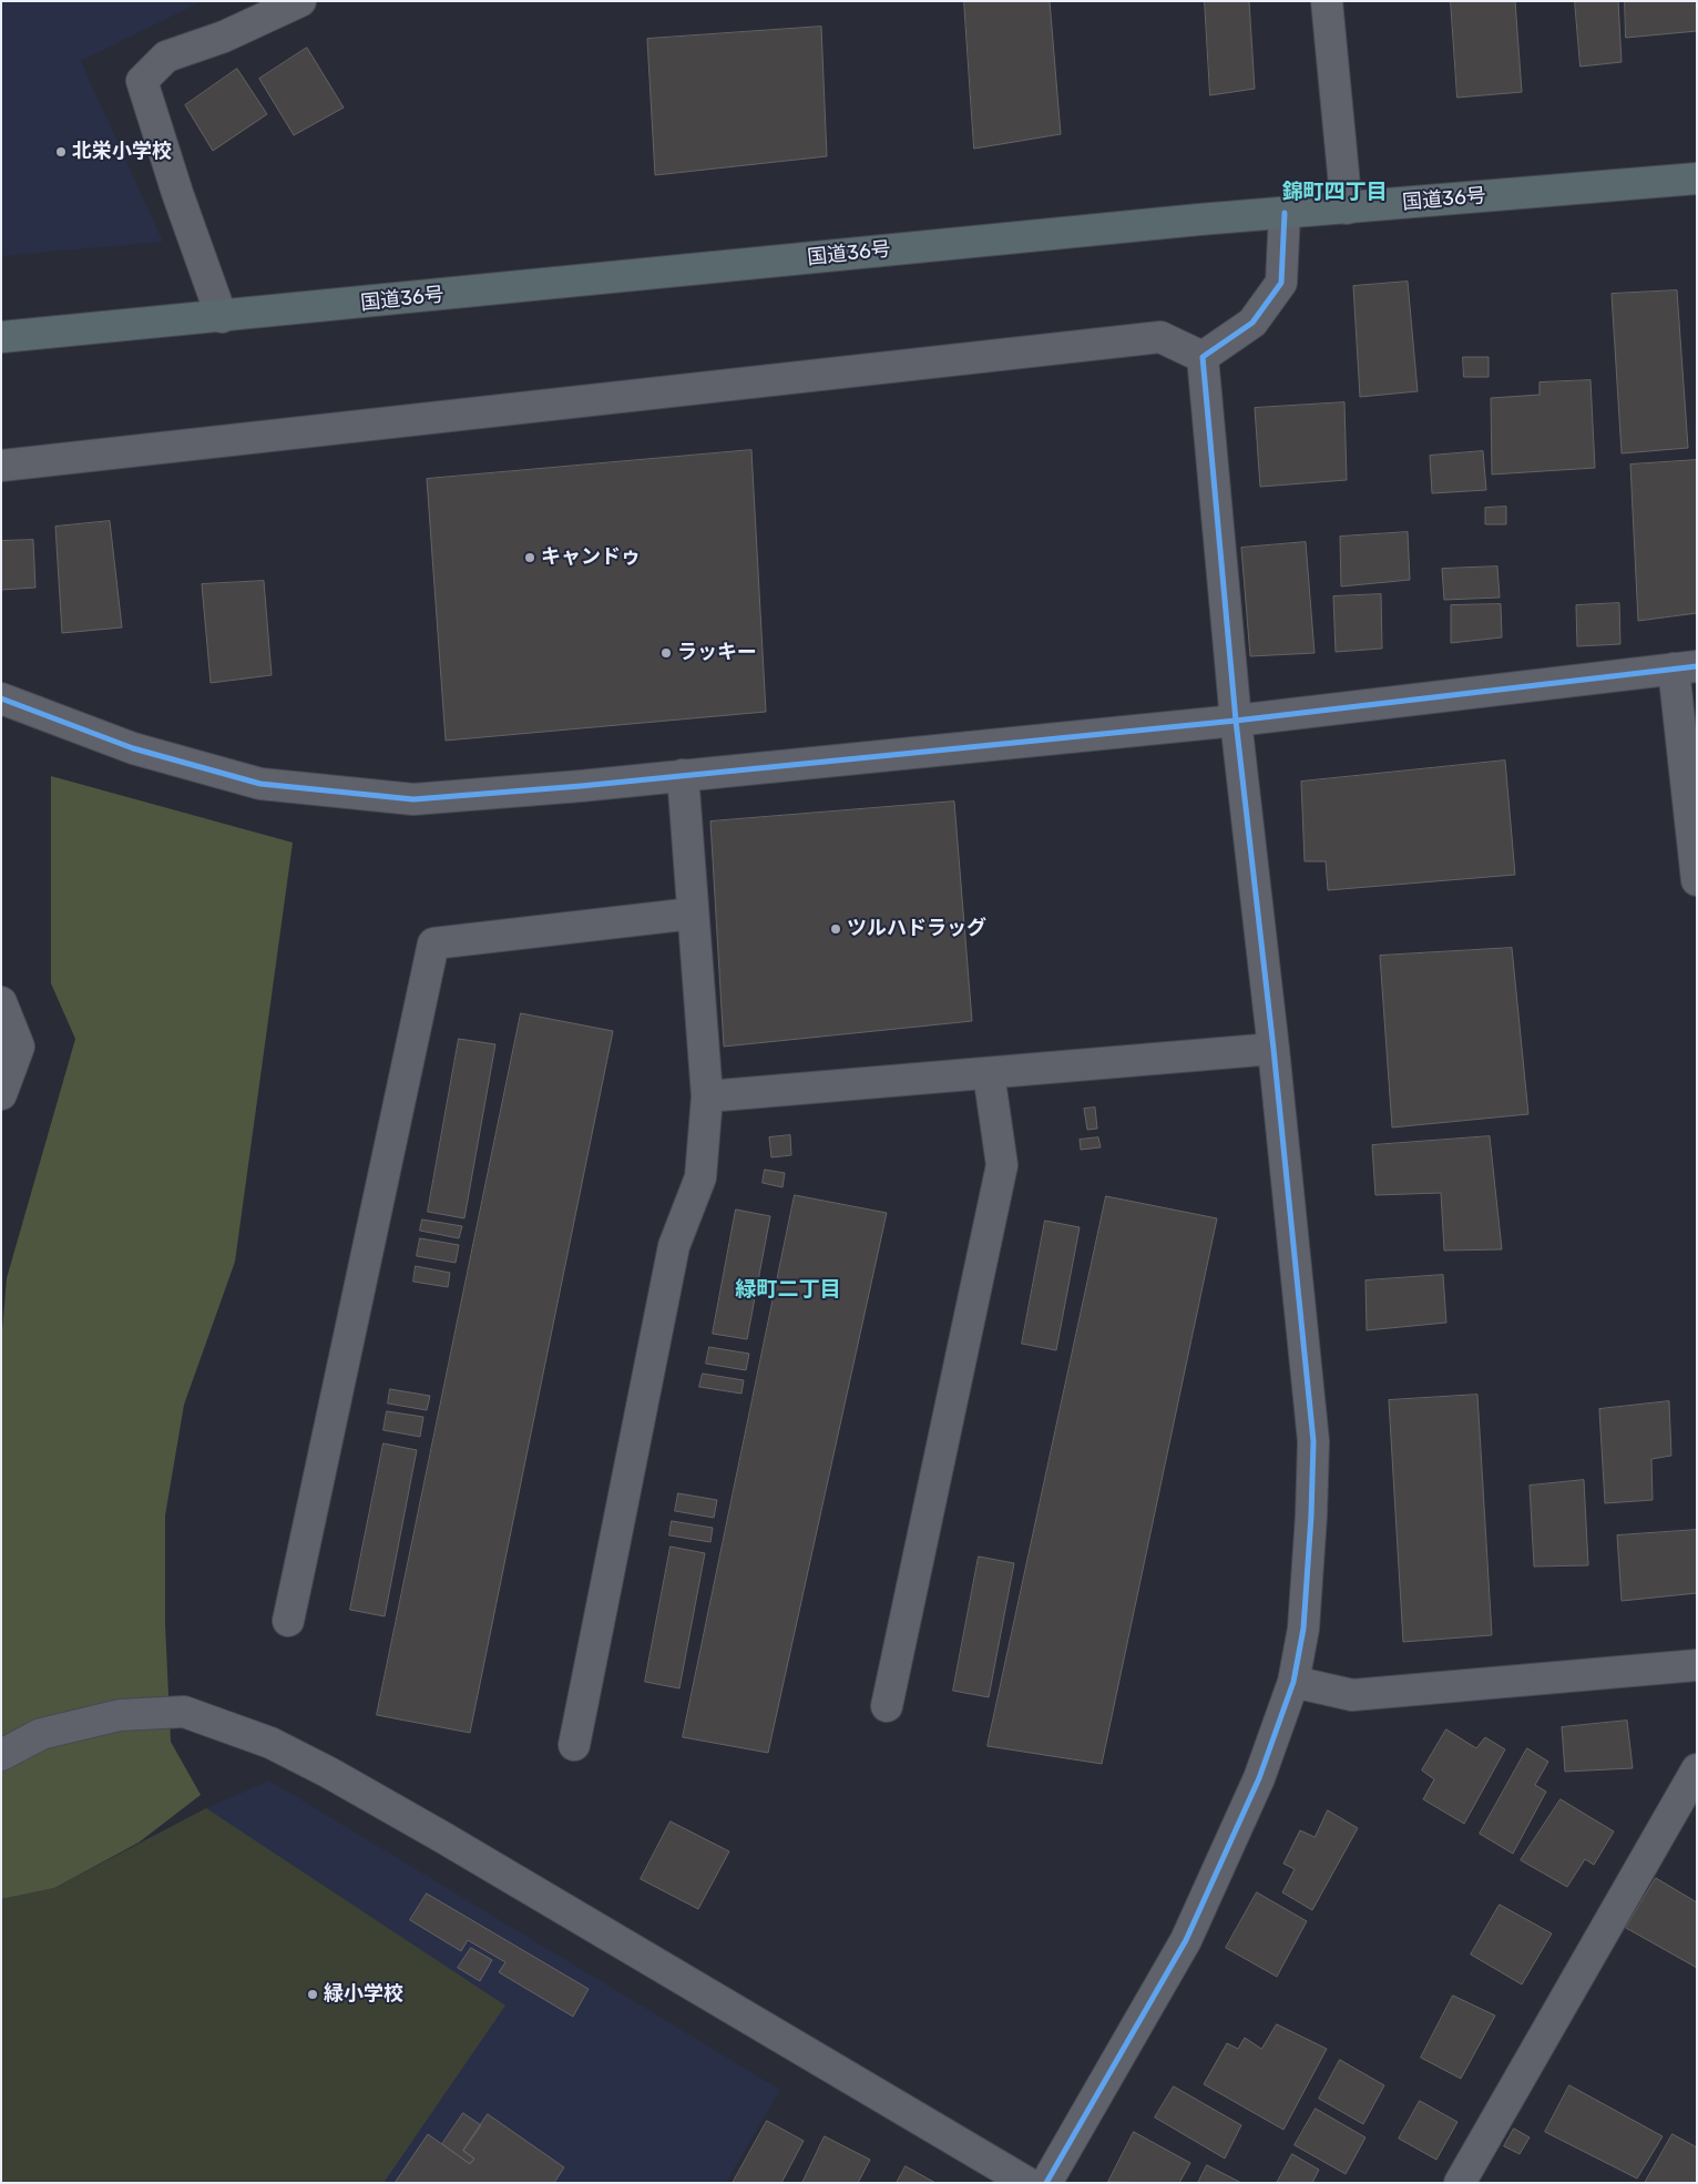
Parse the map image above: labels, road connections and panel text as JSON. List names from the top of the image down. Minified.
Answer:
{"streets":{"highway":["国道36号"]},"districts":["錦町四丁目","緑町二丁目"],"places":["北栄小学校","キャンドゥ","ラッキー","ツルハドラッグ","緑小学校"]}
